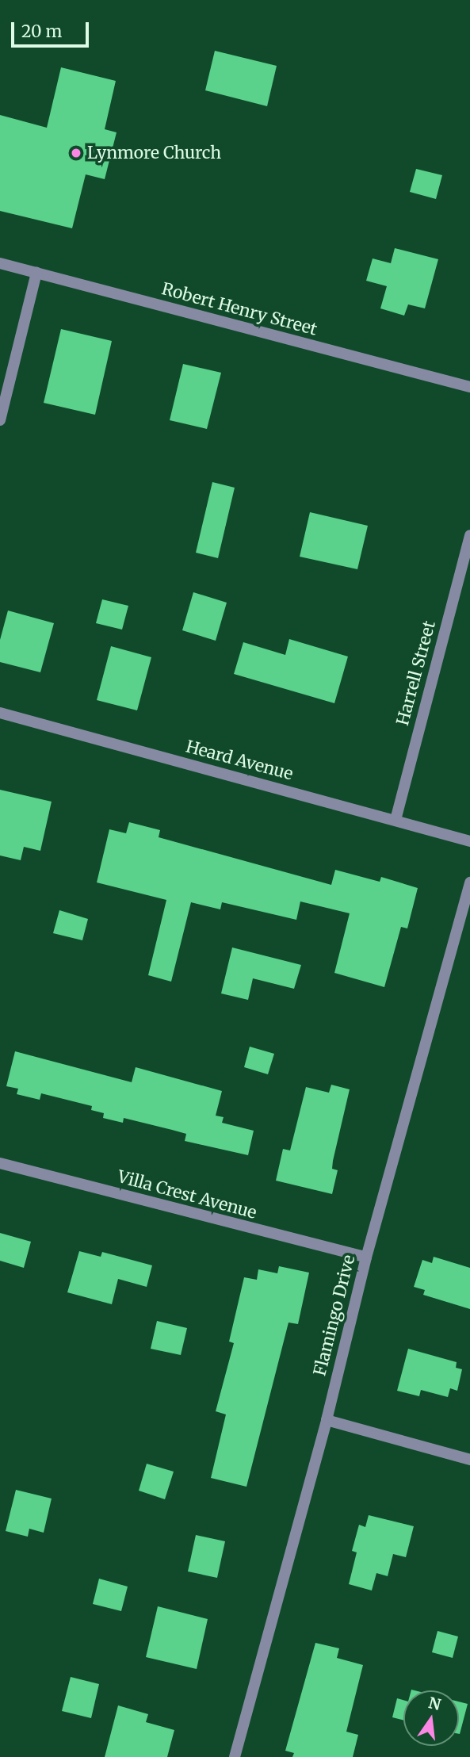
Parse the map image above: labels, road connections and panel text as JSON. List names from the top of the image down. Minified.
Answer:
{"streets":{"street":["Robert Henry Street","Harrell Street","Heard Avenue","Villa Crest Avenue","Flamingo Drive"]},"crossings":[["Harrell Street","Heard Avenue"],["Villa Crest Avenue","Flamingo Drive"]],"places":["Lynmore Church"],"scale_bar":"20 m","north":"top"}
